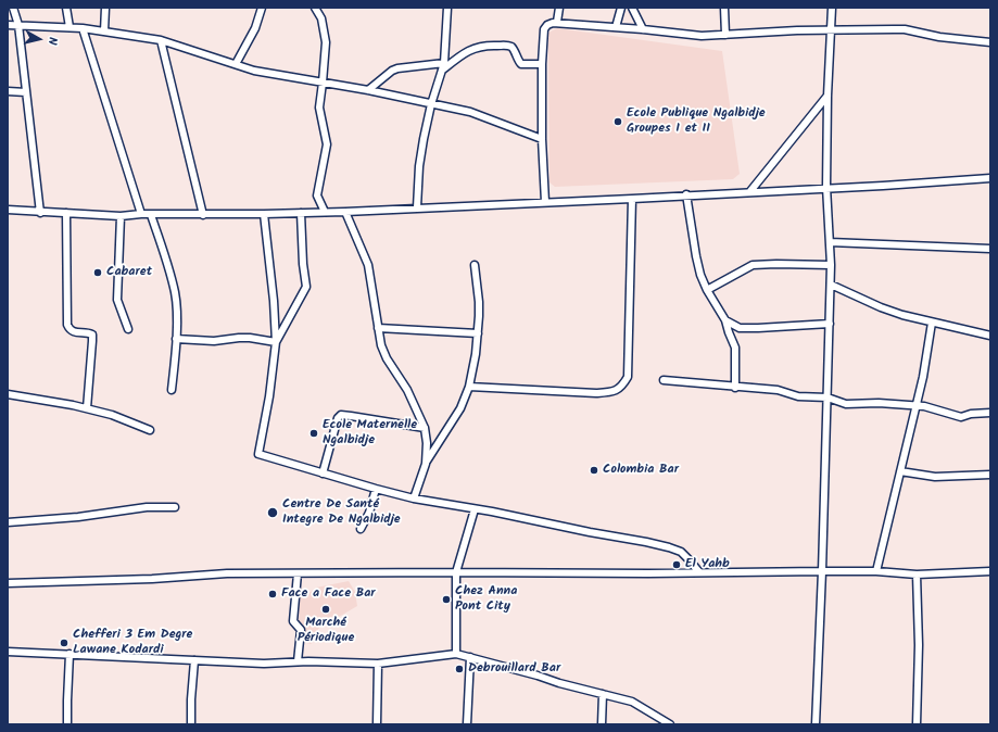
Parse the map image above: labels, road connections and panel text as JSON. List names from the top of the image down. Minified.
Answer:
{"places":["Ecole Publique Ngalbidje Groupes I et II","Cabaret","Ecole Maternelle Ngalbidje","Colombia Bar","Centre De Santé Integre De Ngalbidje","El Yahb","Face a Face Bar","Chez Anna Pont City","Marché Périodique","Chefferi 3 Em Degre Lawane Kodardi","Debrouillard Bar"],"north":"right"}
